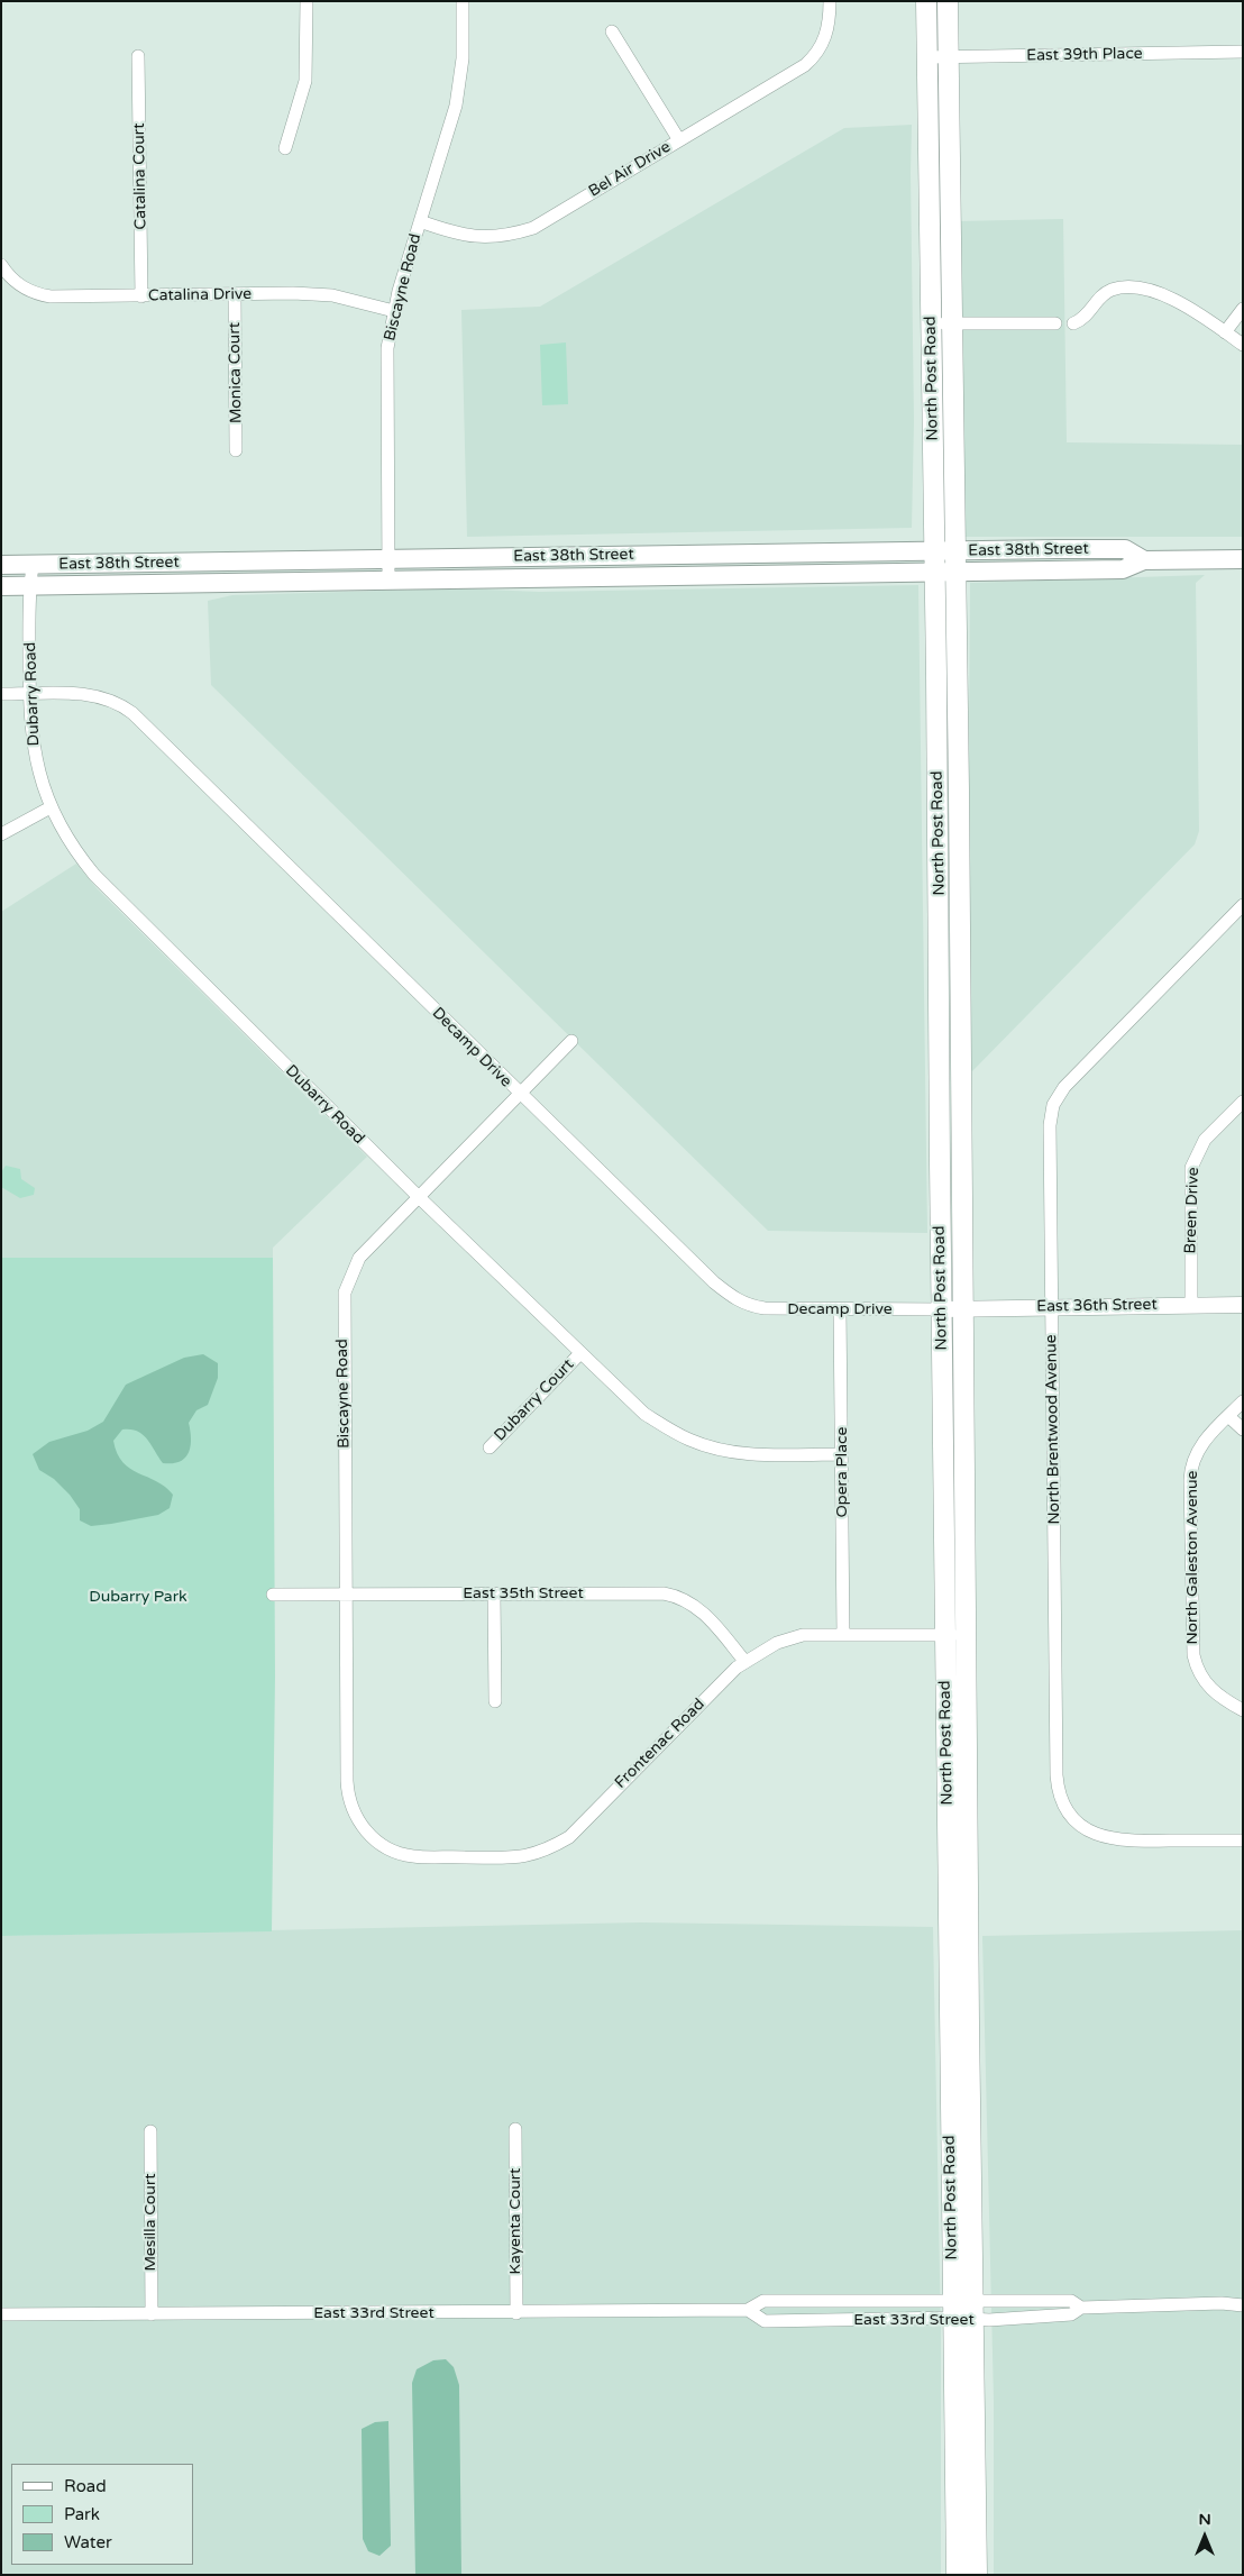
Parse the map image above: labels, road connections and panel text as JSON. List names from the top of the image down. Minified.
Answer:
{"streets":{"main road":["North Post Road","East 38th Street"],"street":["East 39th Place","Bel Air Drive","Catalina Court","Biscayne Road","Catalina Drive","Monica Court","Dubarry Road","Decamp Drive","Breen Drive","East 36th Street","Dubarry Court","North Brentwood Avenue","Opera Place","North Galeston Avenue","East 35th Street","Frontenac Road","Kayenta Court","Mesilla Court","East 33rd Street"]},"crossings":[["East 39th Place","North Post Road"],["Bel Air Drive","Biscayne Road"],["Catalina Court","Catalina Drive"],["Biscayne Road","Catalina Drive"],["Biscayne Road","East 38th Street"],["Biscayne Road","Dubarry Road"],["Biscayne Road","Decamp Drive"],["Biscayne Road","East 35th Street"],["Biscayne Road","Frontenac Road"],["Catalina Drive","Monica Court"],["North Post Road","East 38th Street"],["North Post Road","Decamp Drive"],["North Post Road","East 36th Street"],["North Post Road","Frontenac Road"],["North Post Road","East 33rd Street"],["East 38th Street","Dubarry Road"],["Dubarry Road","Decamp Drive"],["Dubarry Road","Dubarry Court"],["Dubarry Road","Opera Place"],["Decamp Drive","East 36th Street"],["Decamp Drive","Opera Place"],["Breen Drive","East 36th Street"],["East 36th Street","North Brentwood Avenue"],["Opera Place","Frontenac Road"],["East 35th Street","Frontenac Road"],["Kayenta Court","East 33rd Street"],["Mesilla Court","East 33rd Street"]],"parks":["Dubarry Park"],"legend":["Road","Park","Water"],"north":"top"}
